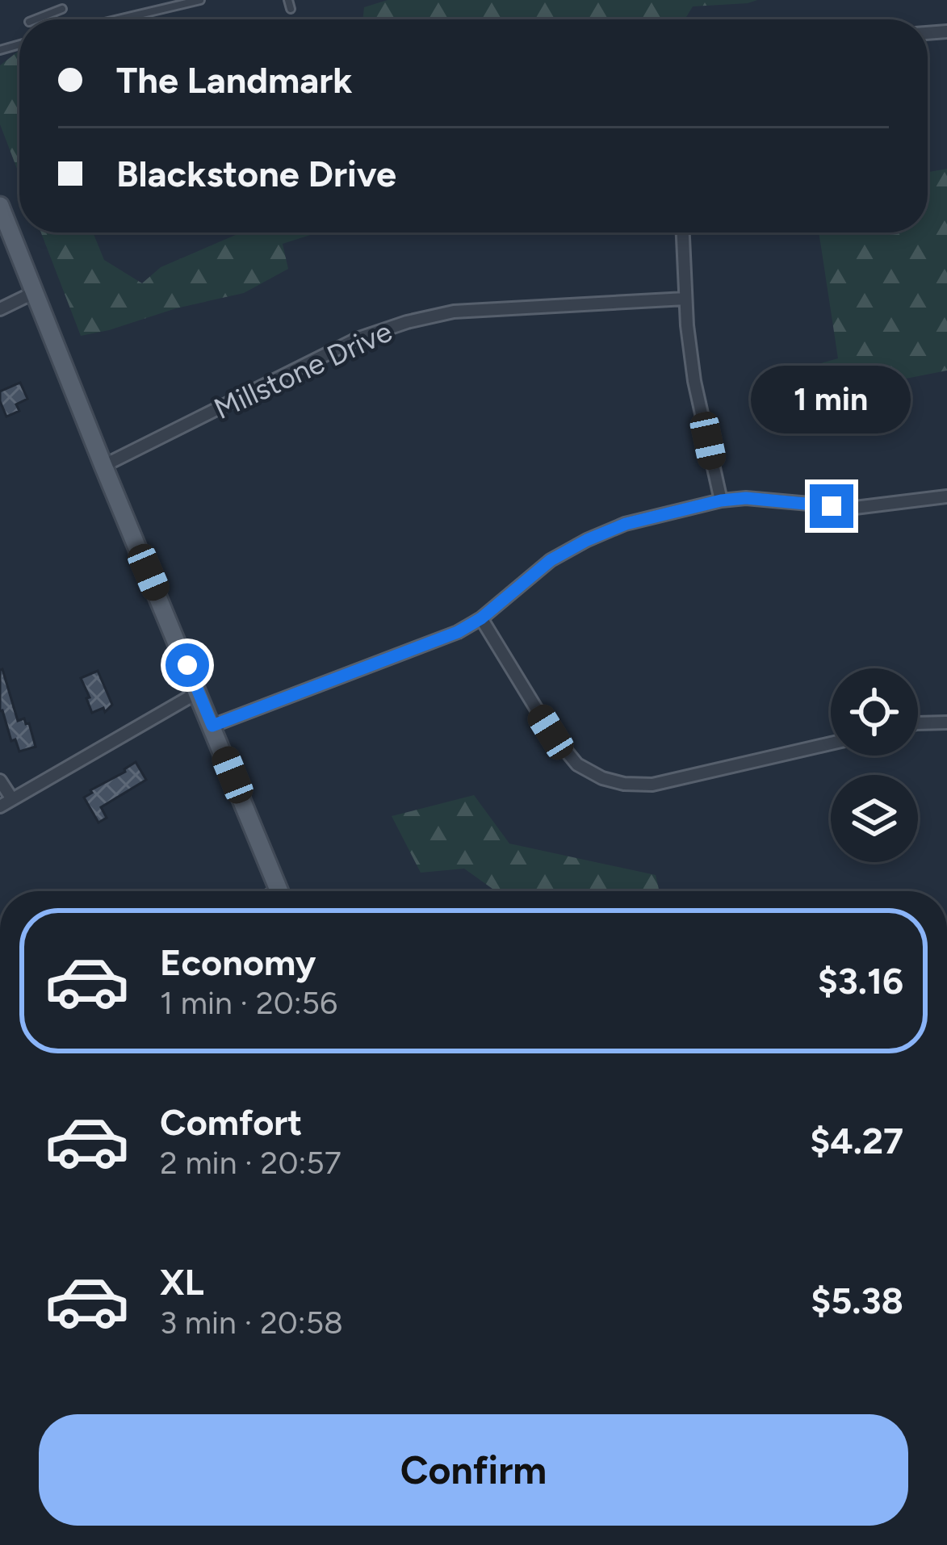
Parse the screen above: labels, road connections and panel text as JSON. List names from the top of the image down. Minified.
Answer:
{"streets":{"street":["Millstone Drive"]},"page":{"banner":["The Landmark","Blackstone Drive"],"bubble":"1 min","list":[{"name":"Economy","note":"1 min · 20:56","value":"$3.16"},{"name":"Comfort","note":"2 min · 20:57","value":"$4.27"},{"name":"XL","note":"3 min · 20:58","value":"$5.38"}],"buttons":"Confirm"}}
